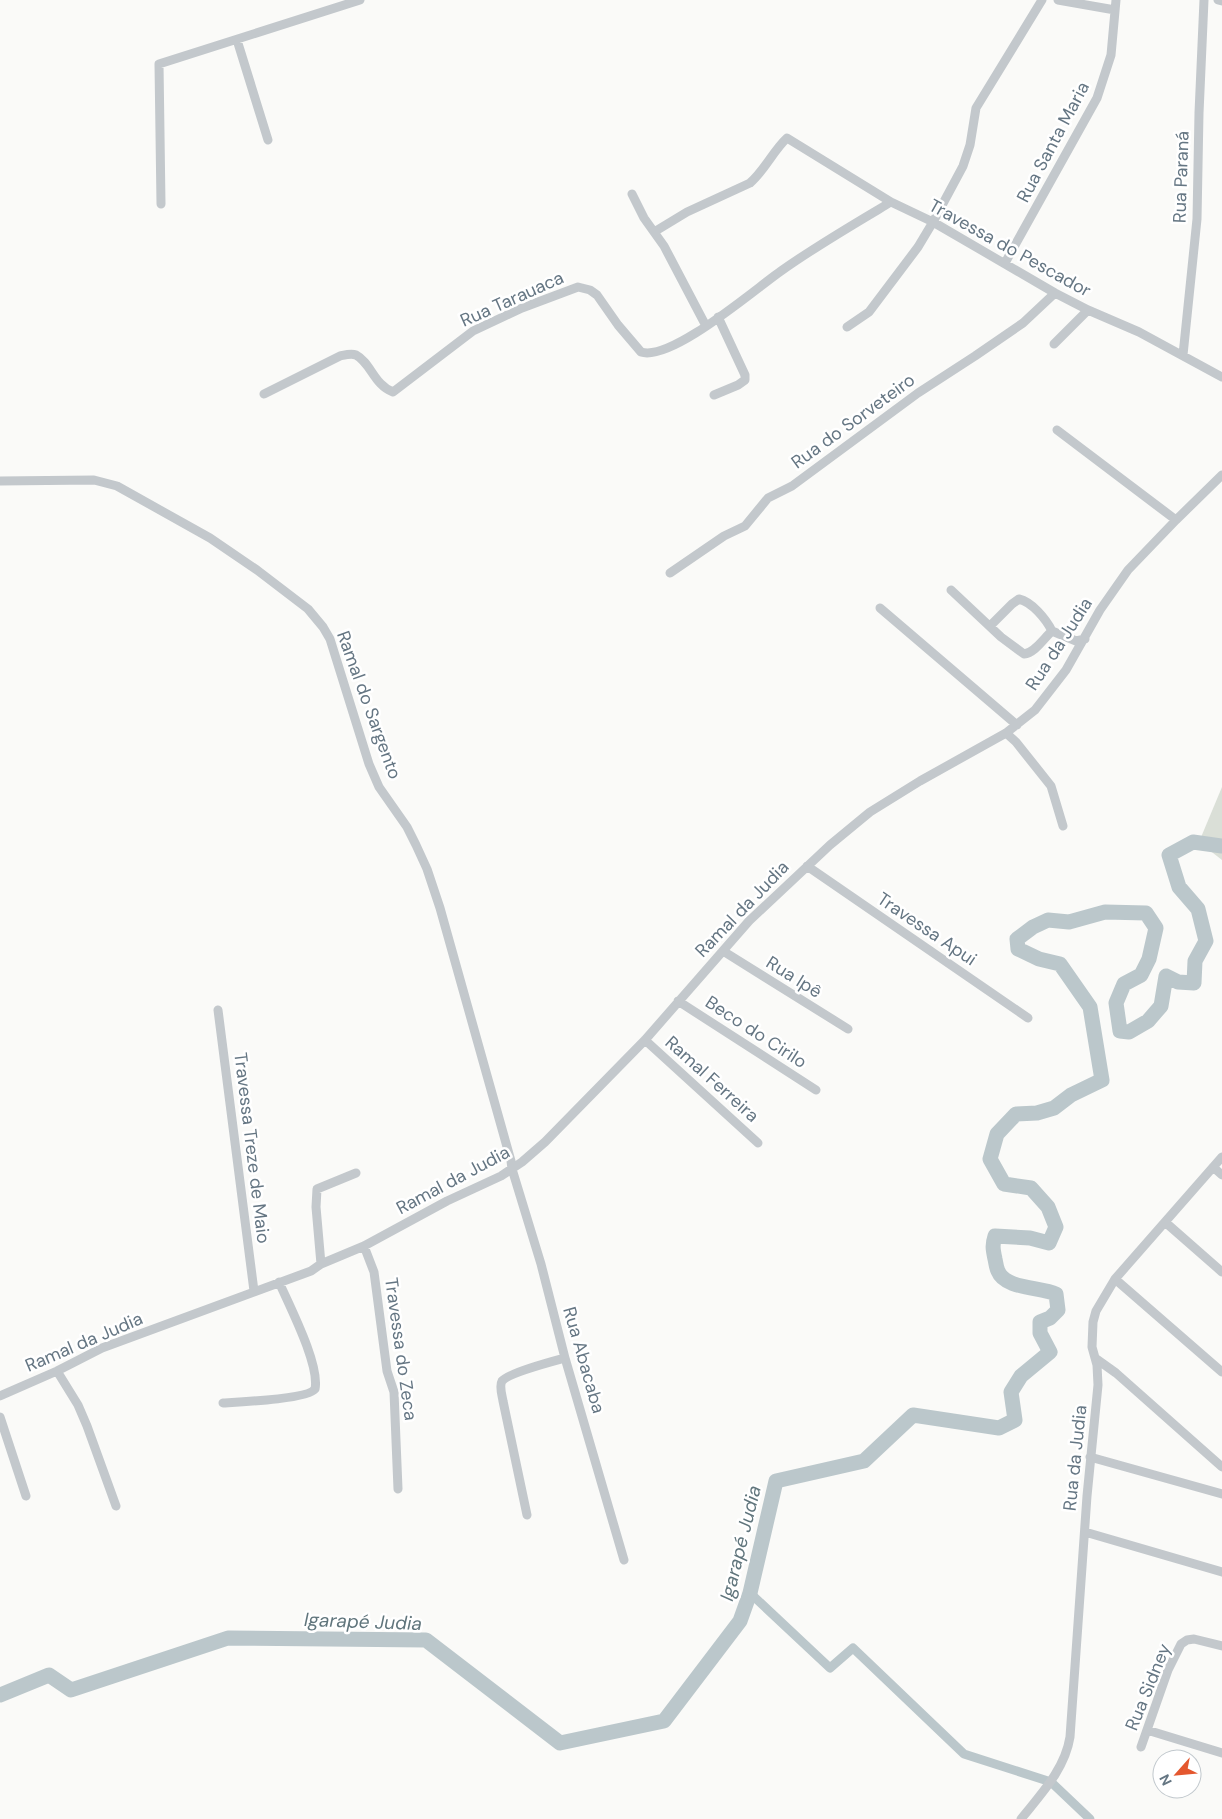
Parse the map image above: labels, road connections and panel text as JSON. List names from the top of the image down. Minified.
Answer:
{"streets":{"street":["Rua Santa Maria","Rua Paraná","Travessa do Pescador","Rua Tarauaca","Rua do Sorveteiro","Rua da Judia","Ramal do Sargento","Ramal da Judia","Travessa Apui","Rua Ipê","Beco do Cirilo","Ramal Ferreira","Travessa Treze de Maio","Travessa do Zeca","Rua Abacaba","Rua Sidney"]},"crossings":[["Rua Santa Maria","Travessa do Pescador"],["Rua Paraná","Travessa do Pescador"],["Travessa do Pescador","Rua Tarauaca"],["Travessa do Pescador","Rua do Sorveteiro"],["Rua da Judia","Ramal da Judia"],["Ramal do Sargento","Ramal da Judia"],["Ramal do Sargento","Rua Abacaba"],["Ramal da Judia","Travessa Apui"],["Ramal da Judia","Rua Ipê"],["Ramal da Judia","Beco do Cirilo"],["Ramal da Judia","Ramal Ferreira"],["Ramal da Judia","Travessa Treze de Maio"],["Ramal da Judia","Travessa do Zeca"],["Ramal da Judia","Rua Abacaba"]],"water":["Igarapé Judia"],"north":"bottom left"}
